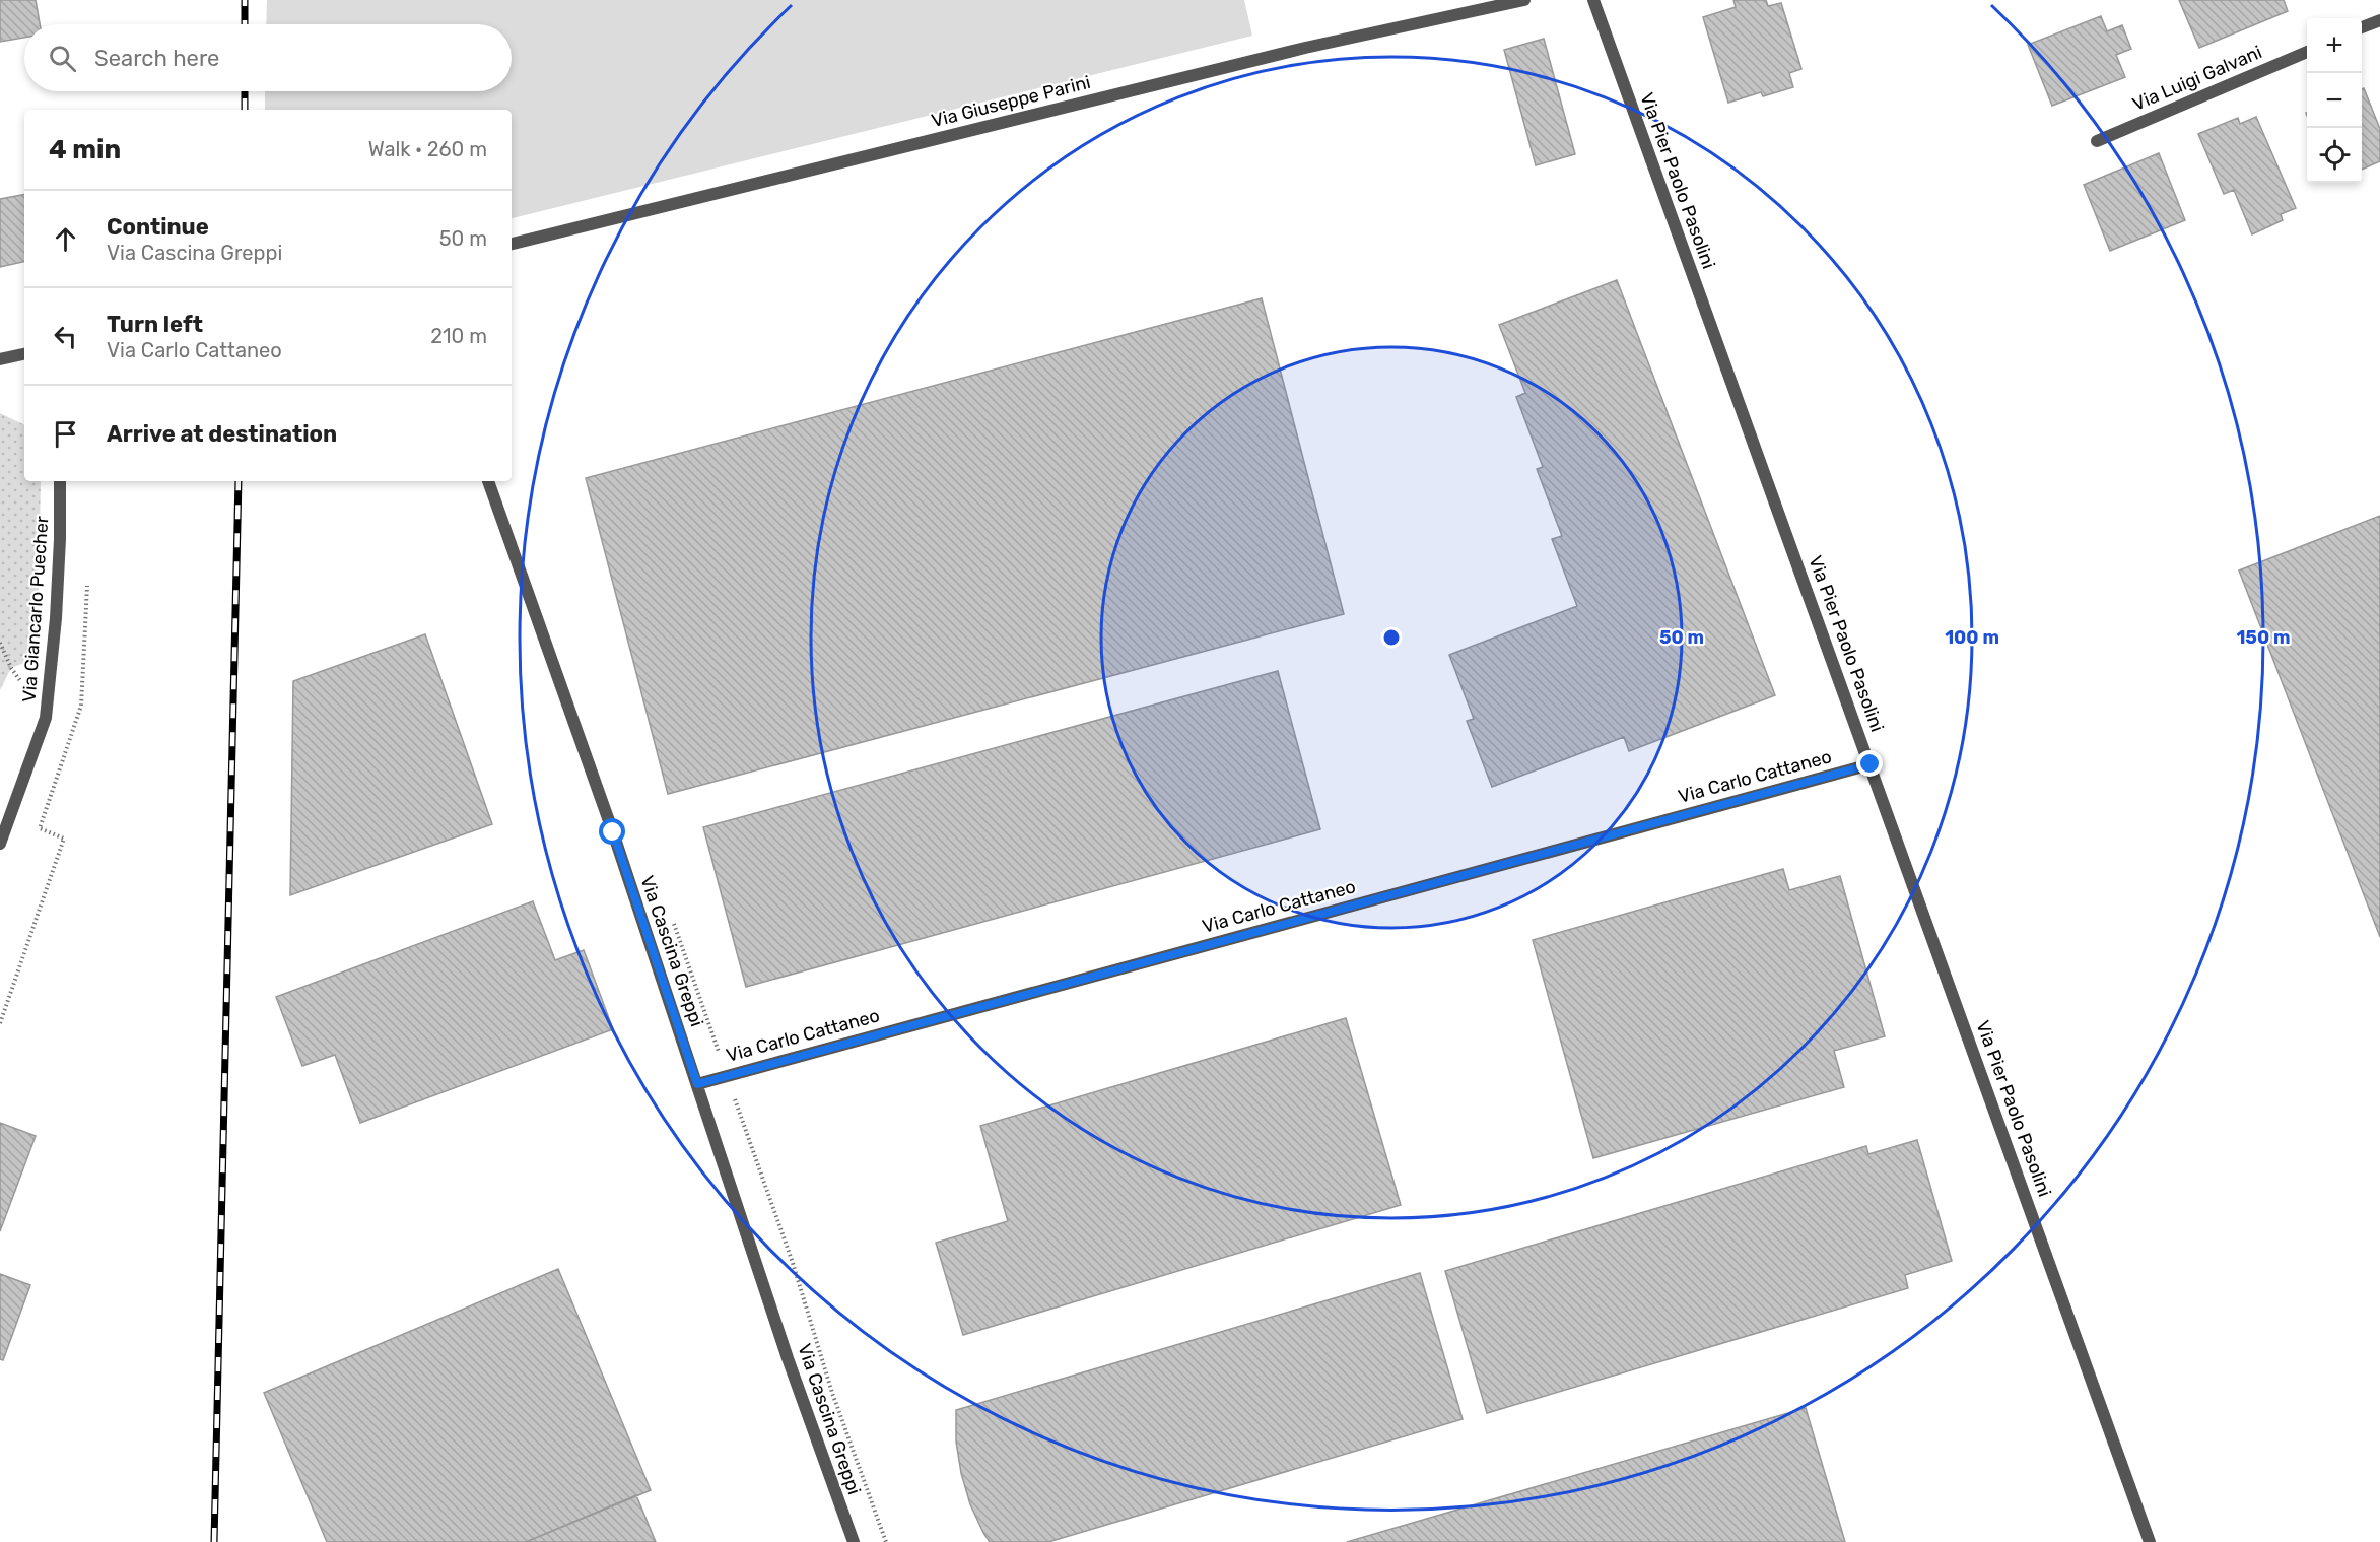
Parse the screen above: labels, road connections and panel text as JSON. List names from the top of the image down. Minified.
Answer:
{"streets":{"street":["Via Luigi Galvani","Via Giuseppe Parini","Via Pier Paolo Pasolini","Via Giancarlo Puecher","Via Carlo Cattaneo","Via Cascina Greppi"]},"crossings":[["Via Pier Paolo Pasolini","Via Carlo Cattaneo"],["Via Carlo Cattaneo","Via Cascina Greppi"]],"page":{"map_buttons":["+","−"],"search":"Search here","heading":["4 min","Walk · 260 m"],"list":[["Continue","Via Cascina Greppi","50 m"],["Turn left","Via Carlo Cattaneo","210 m"],"Arrive at destination"]},"rings":["50 m","100 m","150 m"]}
